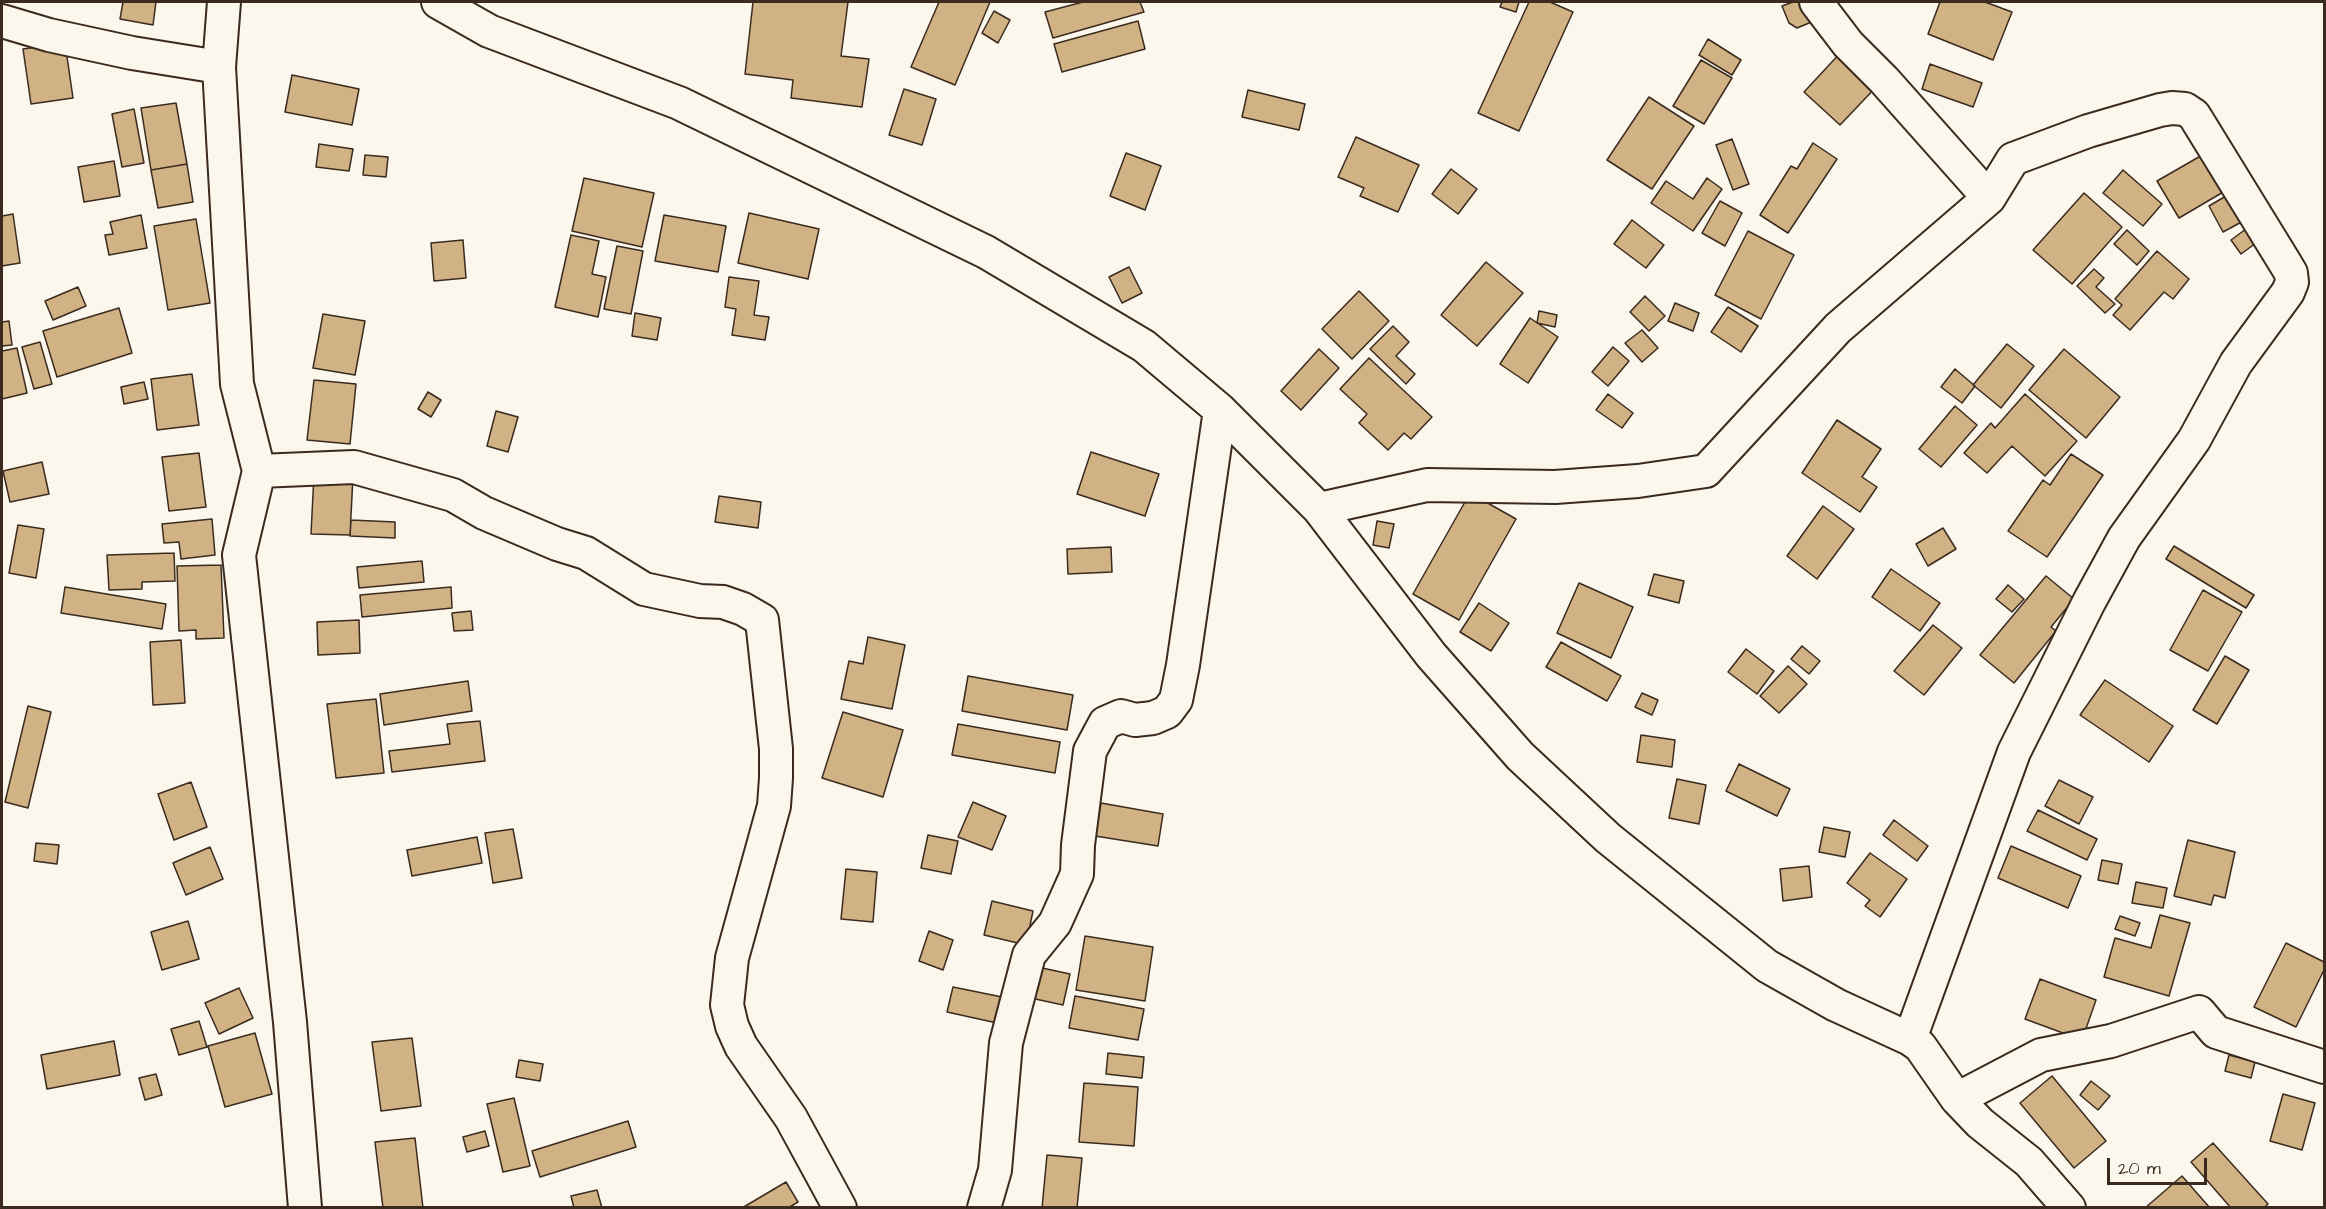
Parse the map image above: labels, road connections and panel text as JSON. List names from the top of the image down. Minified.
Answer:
{"scale_bar":"20 m"}
